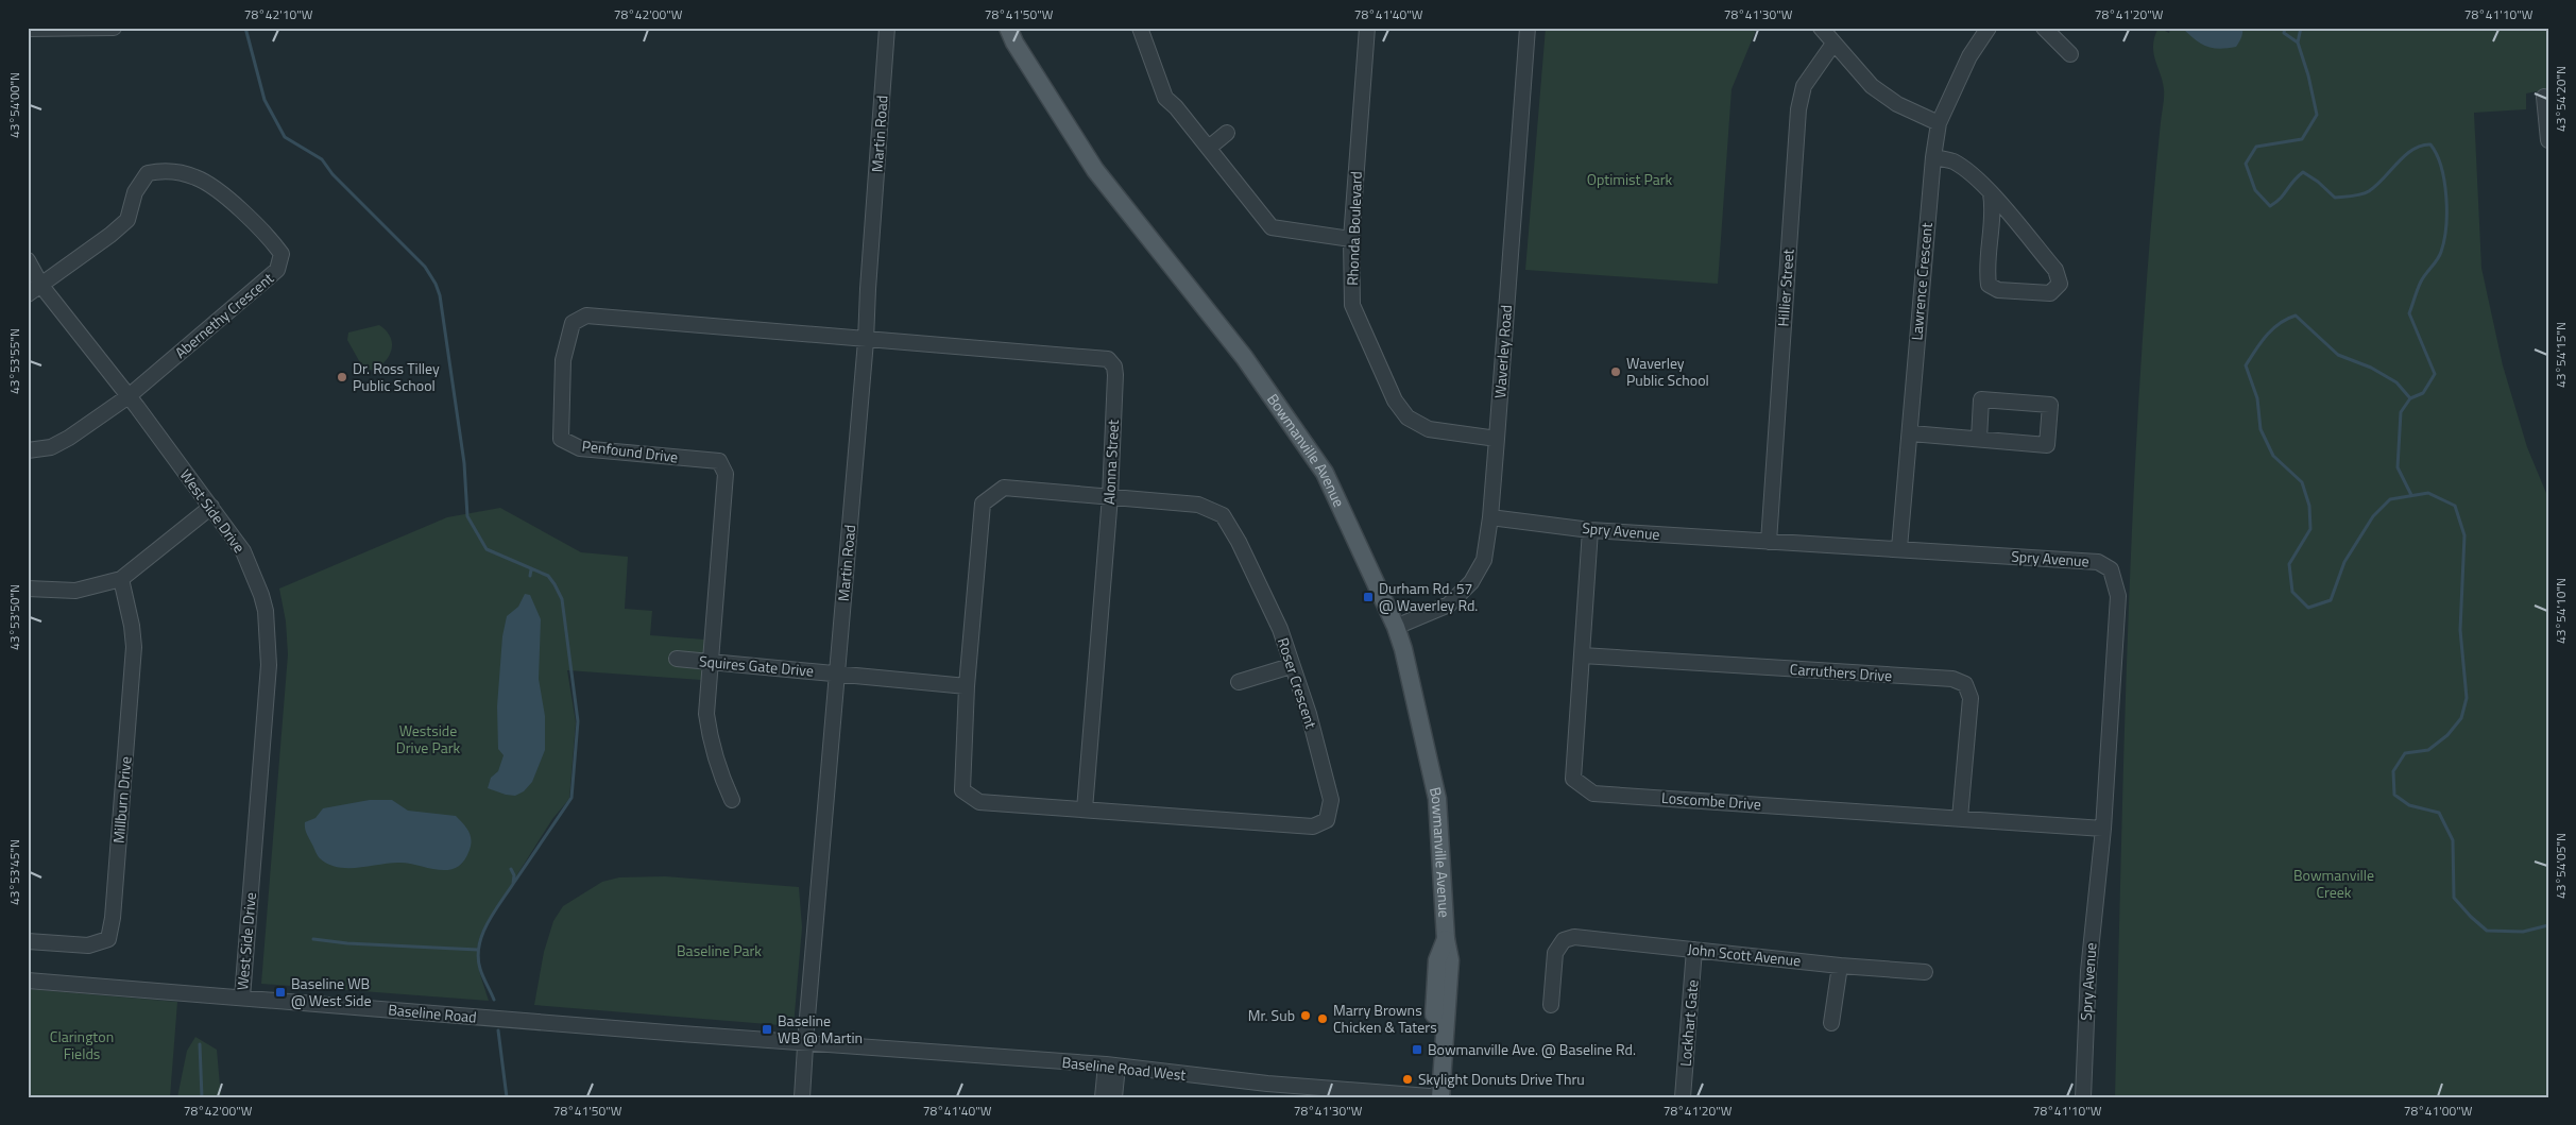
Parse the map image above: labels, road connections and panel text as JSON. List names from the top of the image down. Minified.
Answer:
{"streets":{"main road":["Bowmanville Avenue"],"street":["Martin Road","Rhonda Boulevard","Lawrence Crescent","Hillier Street","Abernethy Crescent","Waverley Road","Penfound Drive","Alonna Street","West Side Drive","Spry Avenue","Squires Gate Drive","Carruthers Drive","Roser Crescent","Millburn Drive","Loscombe Drive","John Scott Avenue","Baseline Road","Lockhart Gate","Baseline Road West"]},"crossings":[["Martin Road","Penfound Drive"],["Martin Road","Alonna Street"],["Martin Road","Squires Gate Drive"],["Martin Road","Baseline Road"],["Martin Road","Baseline Road West"],["Rhonda Boulevard","Waverley Road"],["Lawrence Crescent","Spry Avenue"],["Hillier Street","Spry Avenue"],["Abernethy Crescent","West Side Drive"],["Waverley Road","Bowmanville Avenue"],["Waverley Road","Spry Avenue"],["Bowmanville Avenue","Baseline Road West"],["Penfound Drive","Alonna Street"],["Penfound Drive","Squires Gate Drive"],["Alonna Street","Roser Crescent"],["West Side Drive","Baseline Road"],["Spry Avenue","Loscombe Drive"],["Carruthers Drive","Loscombe Drive"],["John Scott Avenue","Lockhart Gate"],["Baseline Road","Baseline Road West"]],"parks":["Optimist Park","Westside Drive Park","Bowmanville Creek","Baseline Park","Clarington Fields"],"places":{"other":["Waverley Public School","Dr. Ross Tilley Public School","Mr. Sub","Marry Browns Chicken & Taters","Skylight Donuts Drive Thru"],"transit":["Durham Rd. 57 @ Waverley Rd.","Baseline WB @ West Side","Baseline WB @ Martin","Bowmanville Ave. @ Baseline Rd."]},"coordinates":["78°42'10\"W","78°42'00\"W","78°41'50\"W","78°41'40\"W","78°41'30\"W","78°41'20\"W","78°41'10\"W","43°54'20\"N","43°54'00\"N","43°54'15\"N","43°53'55\"N","43°54'10\"N","43°53'50\"N","43°54'05\"N","43°53'45\"N","78°41'00\"W"]}
